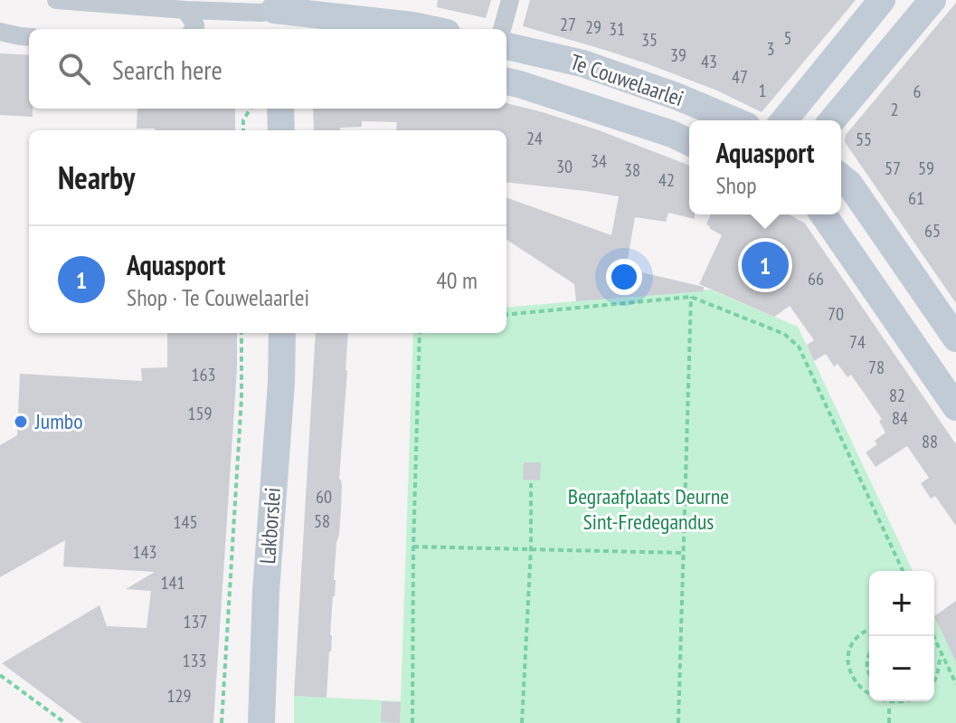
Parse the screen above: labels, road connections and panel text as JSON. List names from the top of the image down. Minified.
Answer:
{"streets":{"street":["Te Couwelaarlei","Lakborslei"]},"parks":["Begraafplaats Deurne Sint-Fredegandus"],"places":["Jumbo"],"house_numbers":["27","29","31","5","35","3","39","43","47","1","6","2","24","55","34","30","57","59","38","42","61","65","66","70","74","78","163","82","159","84","88","60","58","145","143","141","137","133","129"],"page":{"search":"Search here","popup":["Aquasport","Shop"],"heading":"Nearby","list":[{"mark":"1","name":"Aquasport","note":"Shop · Te Couwelaarlei","value":"40 m"}],"pins":"1","map_buttons":["+","−"]}}
